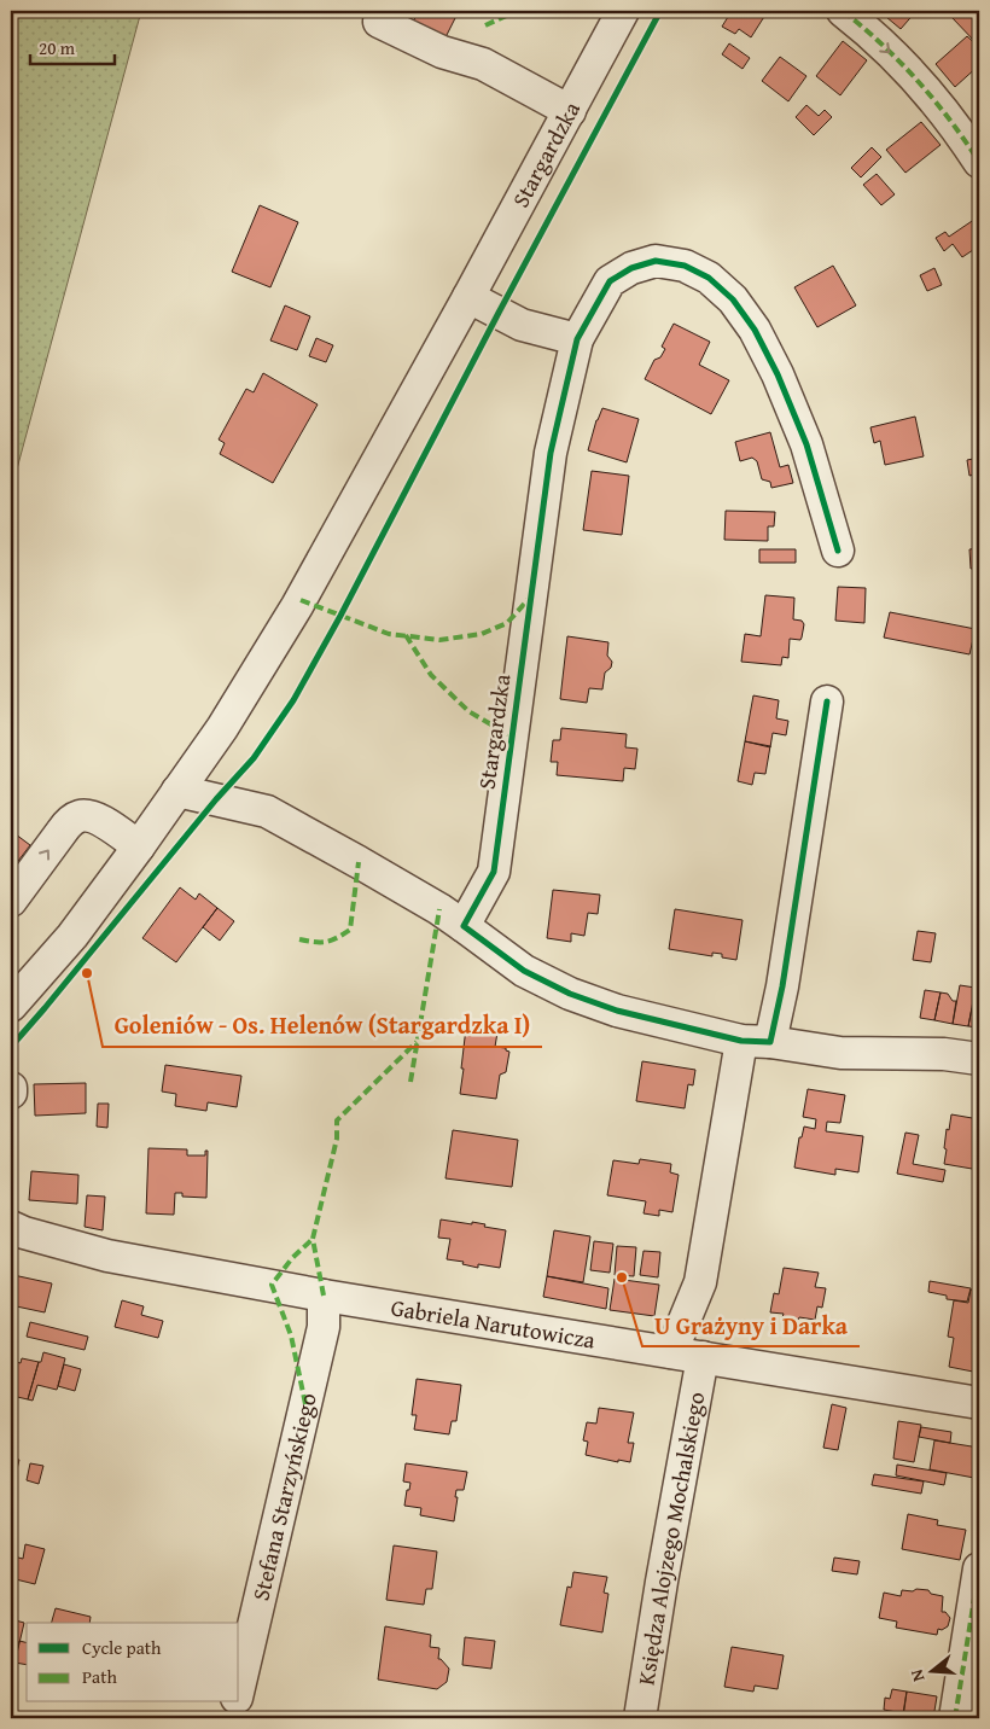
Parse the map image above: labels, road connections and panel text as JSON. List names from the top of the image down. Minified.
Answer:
{"streets":{"street":["Stargardzka","Gabriela Narutowicza","Stefana Starzyńskiego","Księdza Alojzego Mochalskiego"]},"crossings":[["Gabriela Narutowicza","Stefana Starzyńskiego"],["Gabriela Narutowicza","Księdza Alojzego Mochalskiego"]],"places":["Goleniów - Os. Helenów (Stargardzka I)","U Grażyny i Darka"],"legend":["Cycle path","Path"],"scale_bar":"20 m","north":"left"}
